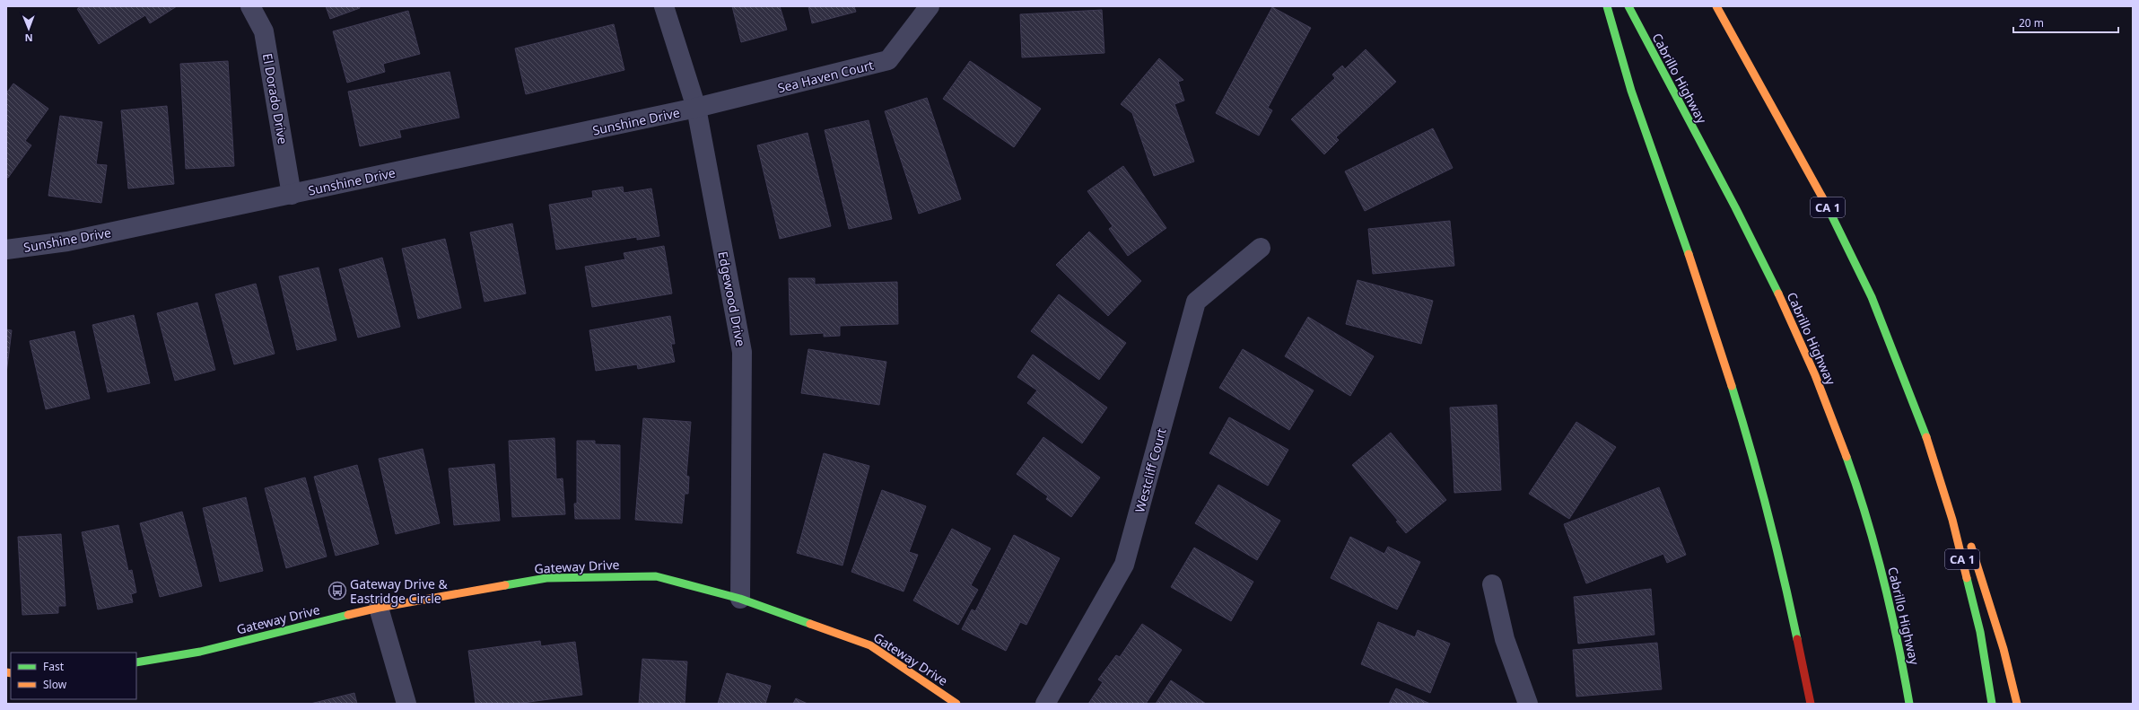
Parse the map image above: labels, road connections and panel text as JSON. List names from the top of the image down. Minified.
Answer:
{"streets":{"main road":["Cabrillo Highway","CA 1","Gateway Drive"],"street":["Sea Haven Court","El Dorado Drive","Sunshine Drive","Edgewood Drive","Westcliff Court"]},"crossings":[["Sea Haven Court","Sunshine Drive"],["Sea Haven Court","Edgewood Drive"],["El Dorado Drive","Sunshine Drive"],["Sunshine Drive","Edgewood Drive"],["Edgewood Drive","Gateway Drive"]],"places":{"bus stop":["Gateway Drive & Eastridge Circle"]},"legend":["Fast","Slow"],"scale_bar":"20 m","north":"bottom"}
